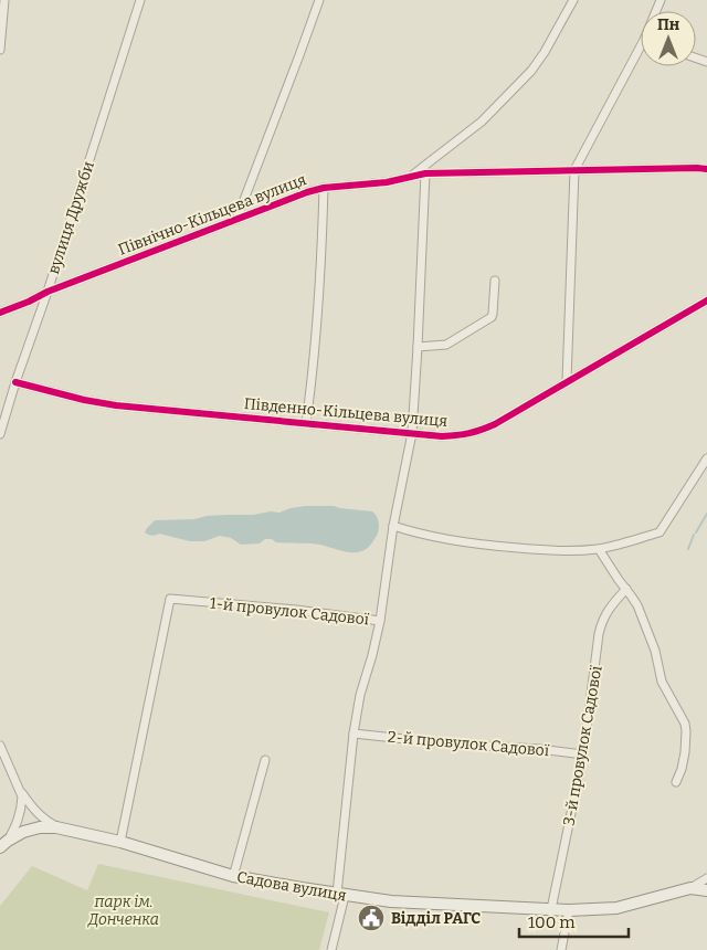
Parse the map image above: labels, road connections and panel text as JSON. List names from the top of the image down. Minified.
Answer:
{"streets":{"main road":["Садова вулиця"],"street":["Північно-Кільцева вулиця","вулиця Дружби","Південно-Кільцева вулиця","1-й провулок Садової","2-й провулок Садової","3-й провулок Садової"]},"crossings":[["Північно-Кільцева вулиця","вулиця Дружби"],["вулиця Дружби","Південно-Кільцева вулиця"],["1-й провулок Садової","2-й провулок Садової"],["1-й провулок Садової","Садова вулиця"],["2-й провулок Садової","3-й провулок Садової"],["3-й провулок Садової","Садова вулиця"]],"parks":["парк ім. Донченка"],"places":{"public building":["Відділ РАГС"]},"scale_bar":"100 m","north":"top"}
